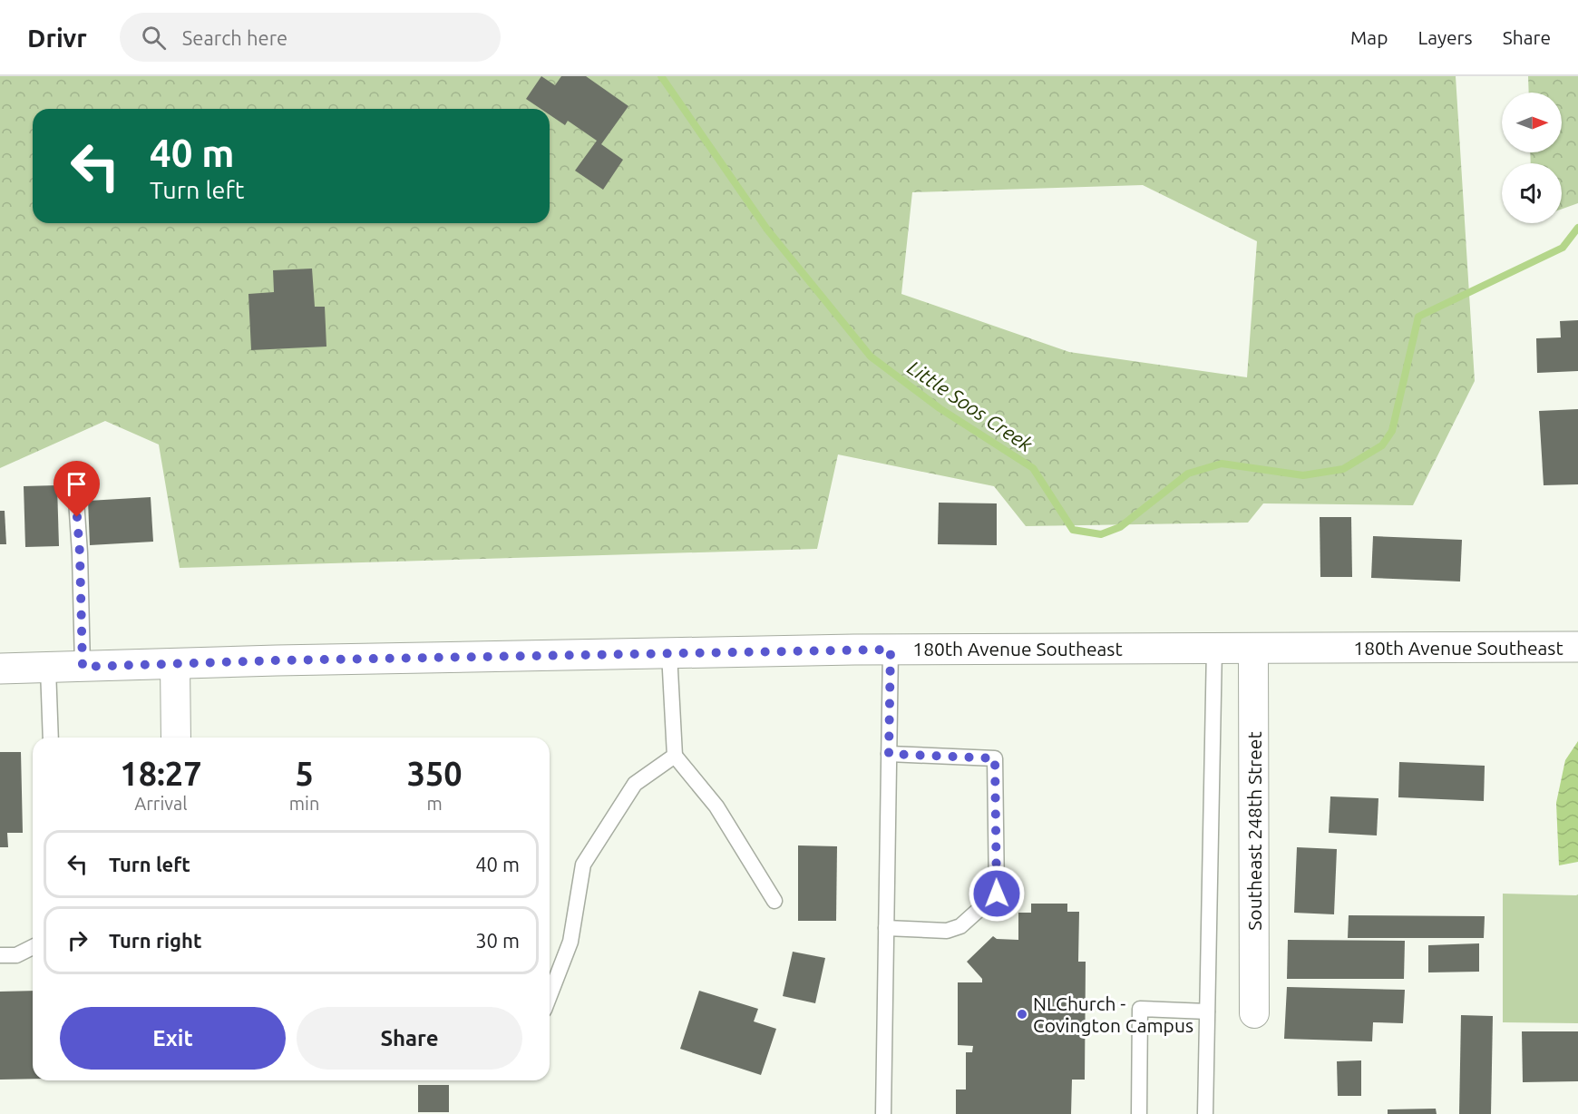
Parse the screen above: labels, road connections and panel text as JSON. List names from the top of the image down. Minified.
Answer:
{"streets":{"street":["180th Avenue Southeast","Southeast 248th Street"]},"crossings":[["180th Avenue Southeast","Southeast 248th Street"]],"water":["Little Soos Creek"],"places":["NLChurch - Covington Campus"],"north":"right","page":{"header":"Drivr","search":"Search here","nav":["Map","Layers","Share"],"turn":["40 m","Turn left"],"eta":["18:27","Arrival","5","min","350","m"],"list":[{"name":"Turn left","value":"40 m"},{"name":"Turn right","value":"30 m"}],"buttons":["Exit","Share"]}}
